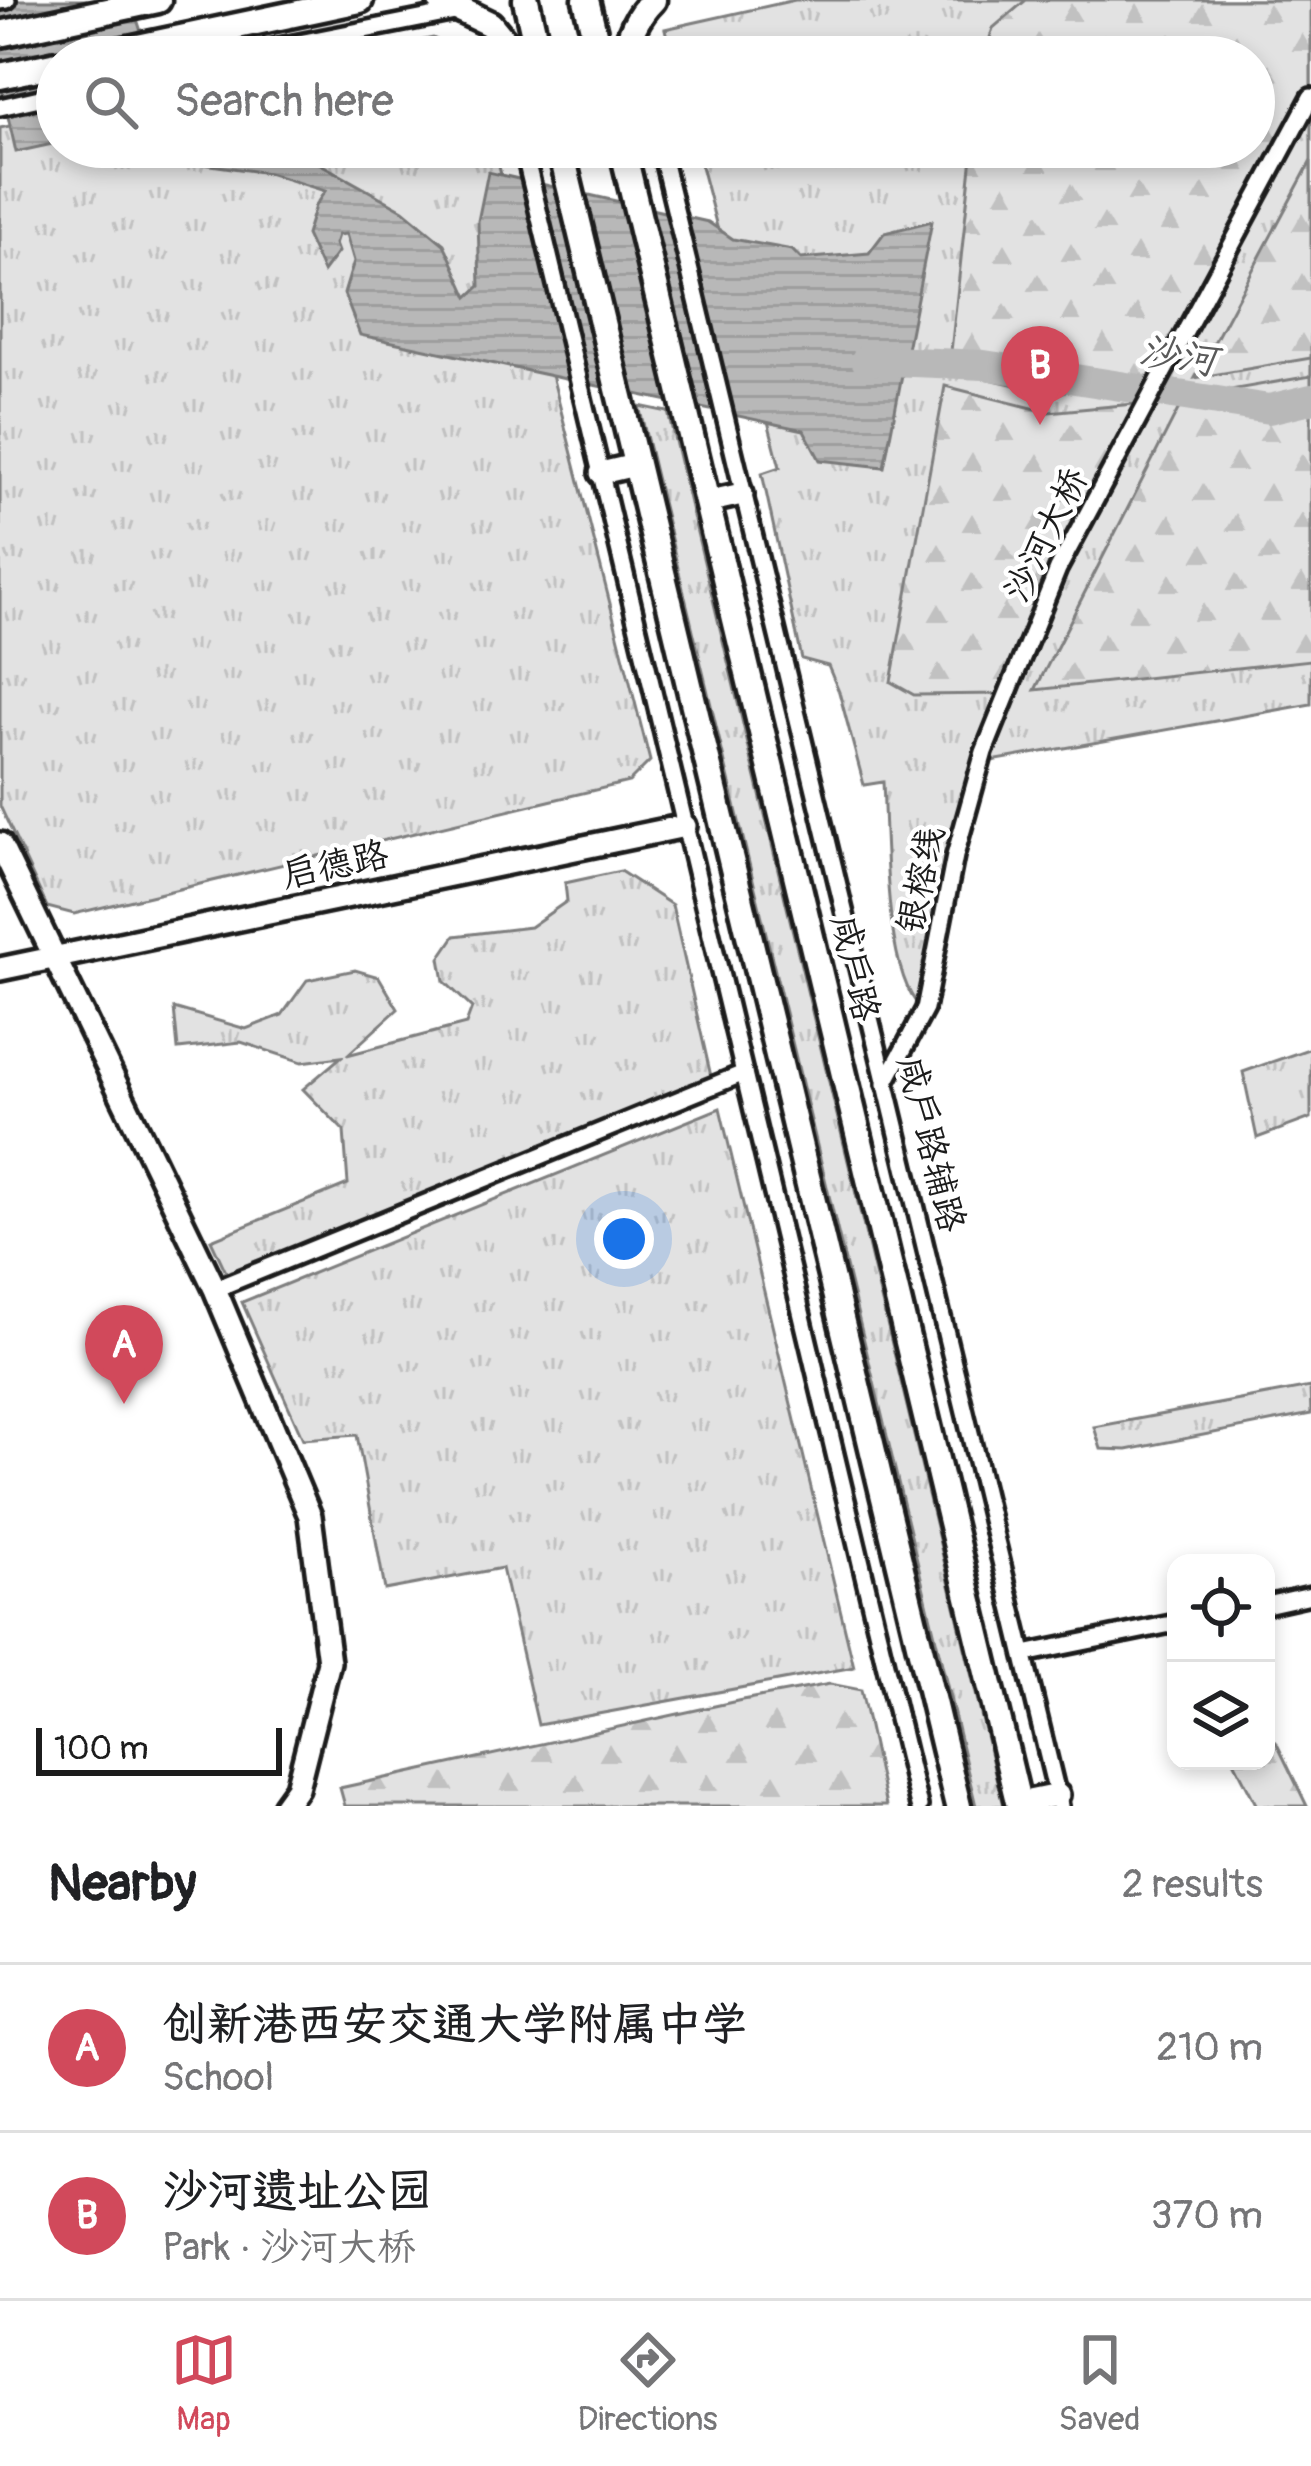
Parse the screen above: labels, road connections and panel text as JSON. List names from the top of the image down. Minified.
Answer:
{"streets":{"main road":["咸户路"],"street":["沙河大桥","启德路","银榕线","咸户路辅路"]},"crossings":[["沙河大桥","银榕线"],["银榕线","咸户路辅路"]],"water":["沙河"],"scale_bar":"100 m","page":{"search":"Search here","pins":["B","A"],"scale":"100 m","heading":["Nearby","2 results"],"list":[{"mark":"A","name":"创新港西安交通大学附属中学","note":"School","value":"210 m"},{"mark":"B","name":"沙河遗址公园","note":"Park · 沙河大桥","value":"370 m"}],"nav":["Map","Directions","Saved"]}}
